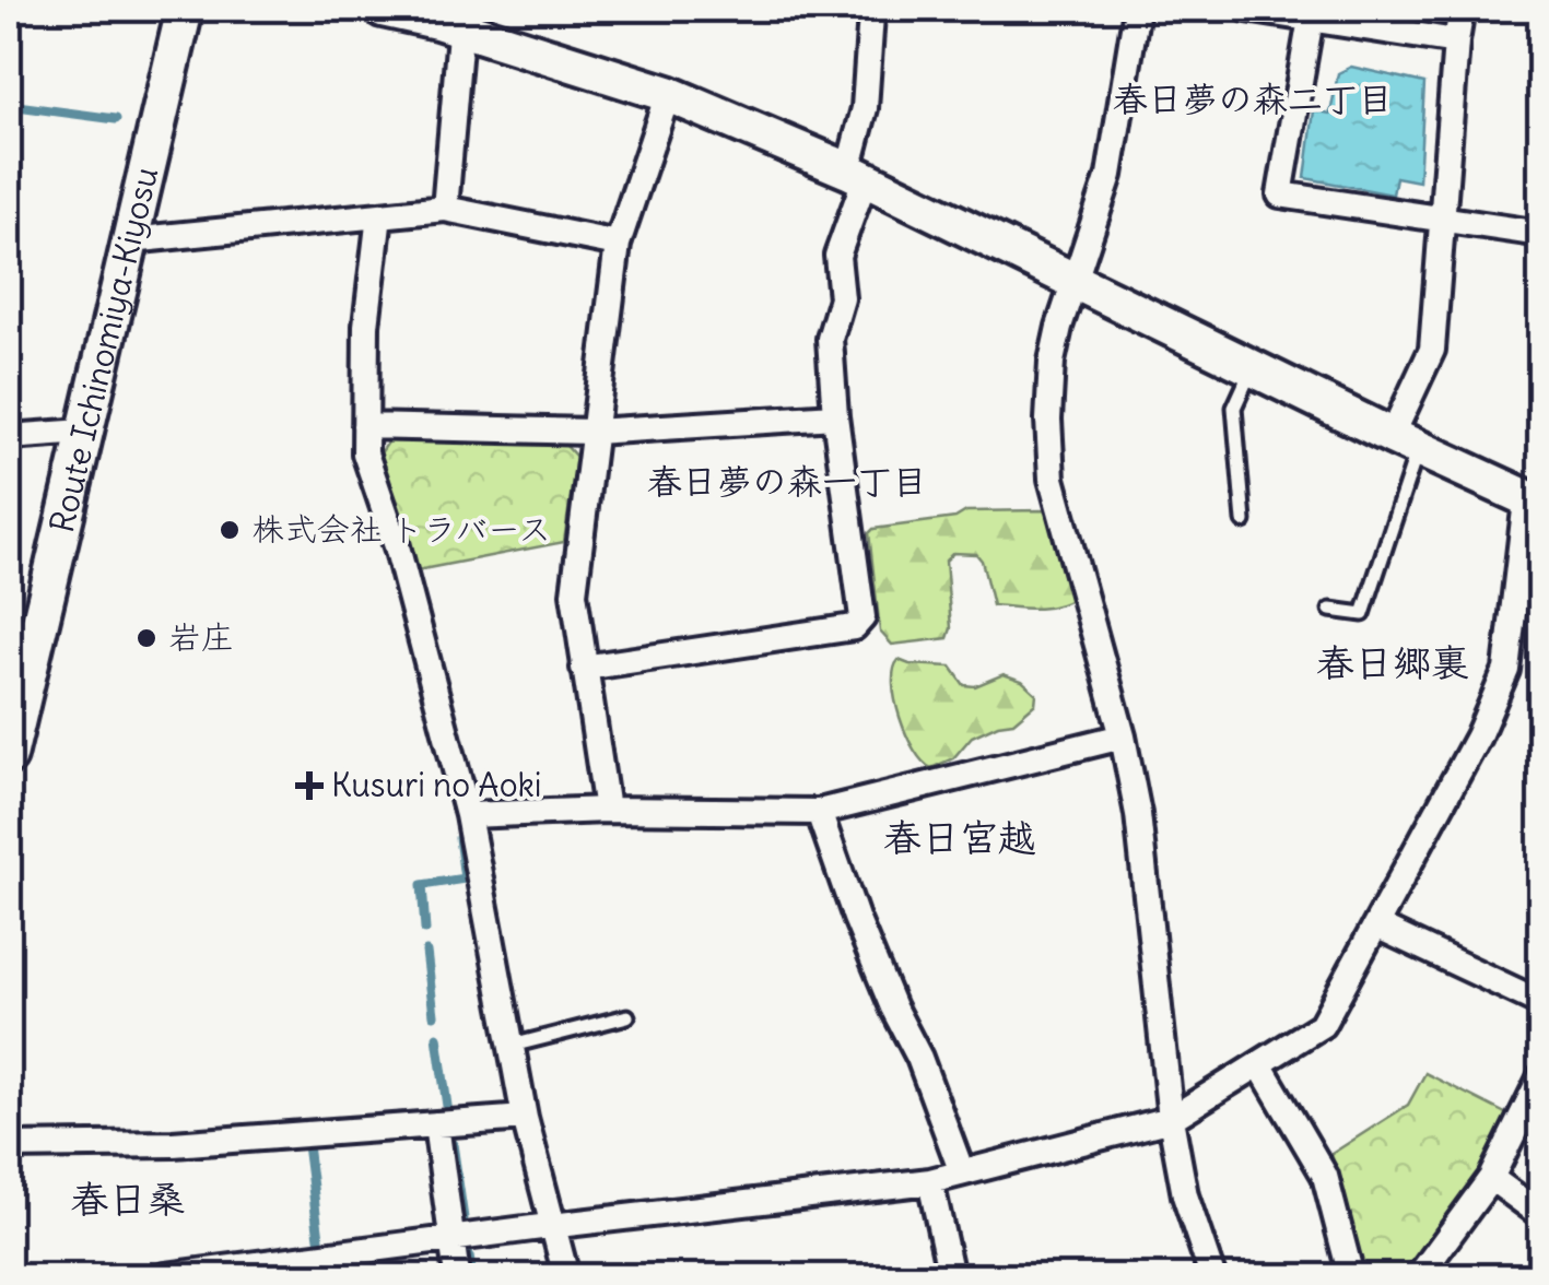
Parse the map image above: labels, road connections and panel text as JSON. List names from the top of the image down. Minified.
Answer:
{"streets":{"street":["Route Ichinomiya-Kiyosu"]},"districts":["春日夢の森二丁目","春日夢の森一丁目","春日郷裏","春日宮越","春日桑"],"places":{"other":["株式会社 トラバース","岩庄"],"health":["Kusuri no Aoki"]}}
